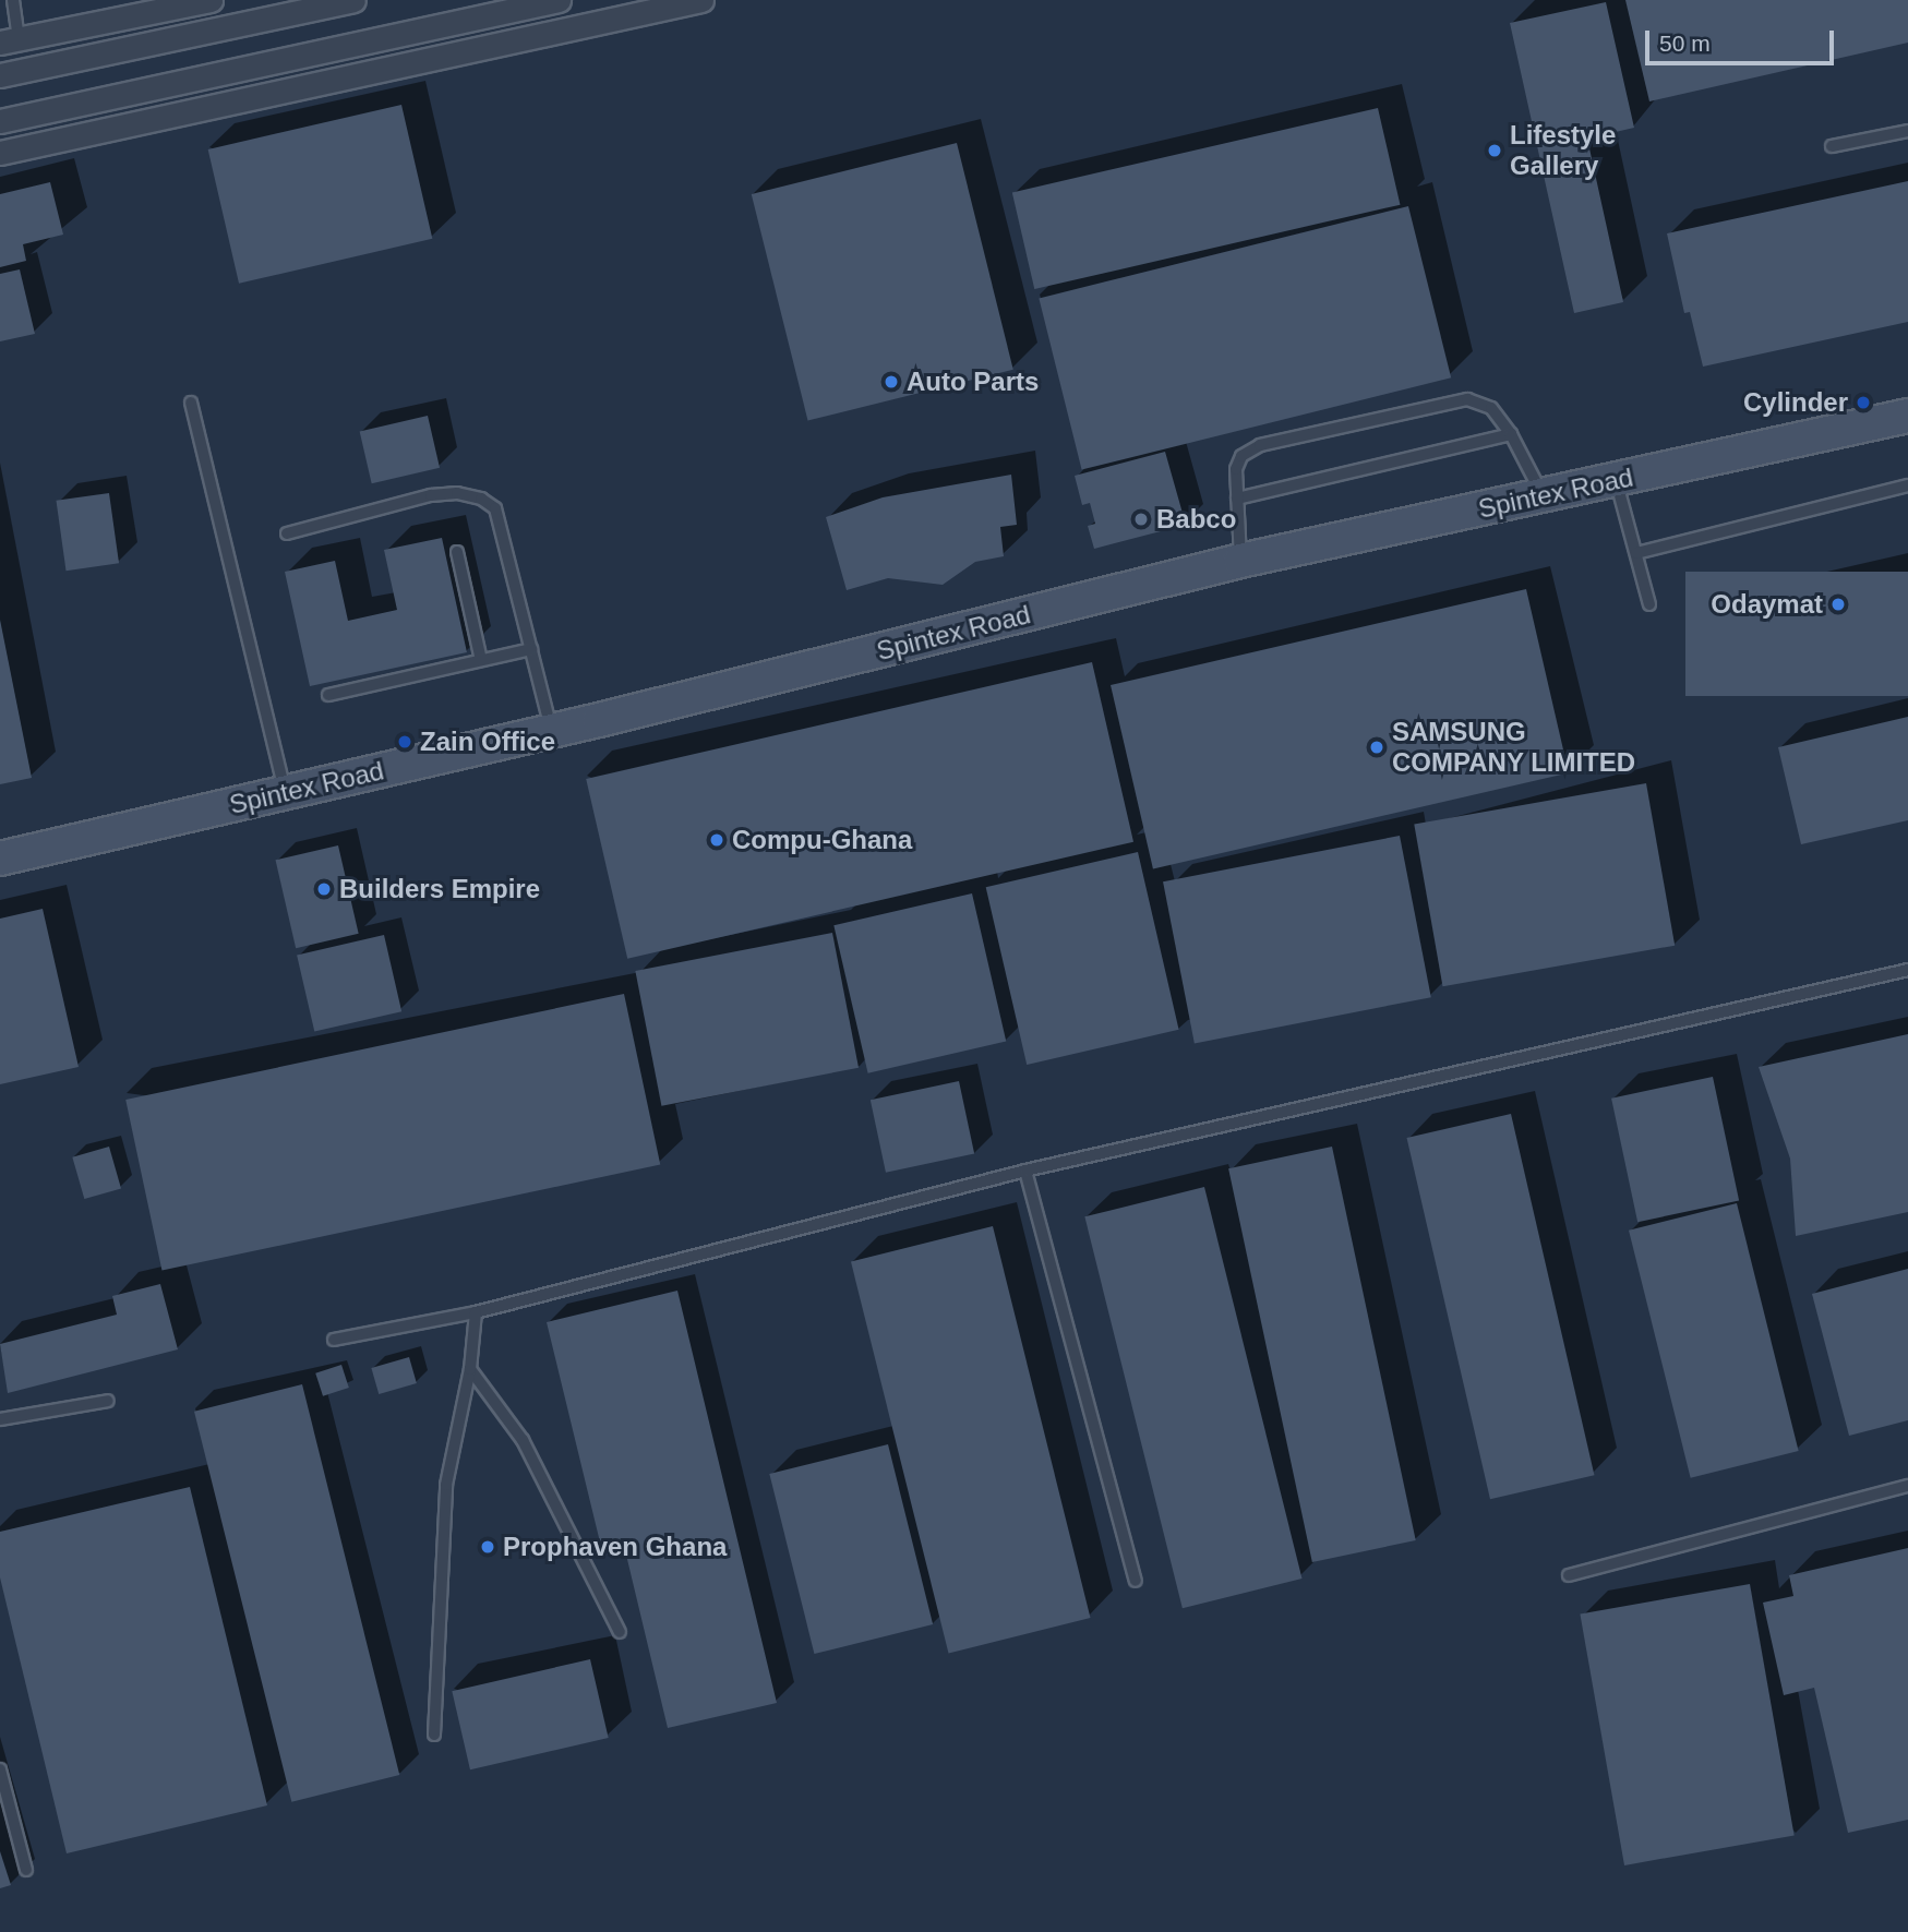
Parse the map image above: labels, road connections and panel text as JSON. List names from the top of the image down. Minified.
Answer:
{"streets":{"main road":["Spintex Road"]},"places":["Lifestyle Gallery","Auto Parts","Cylinder","Babco","Odaymat","Zain Office","SAMSUNG COMPANY LIMITED","Compu-Ghana","Builders Empire","Prophaven Ghana"],"scale_bar":"50 m"}
